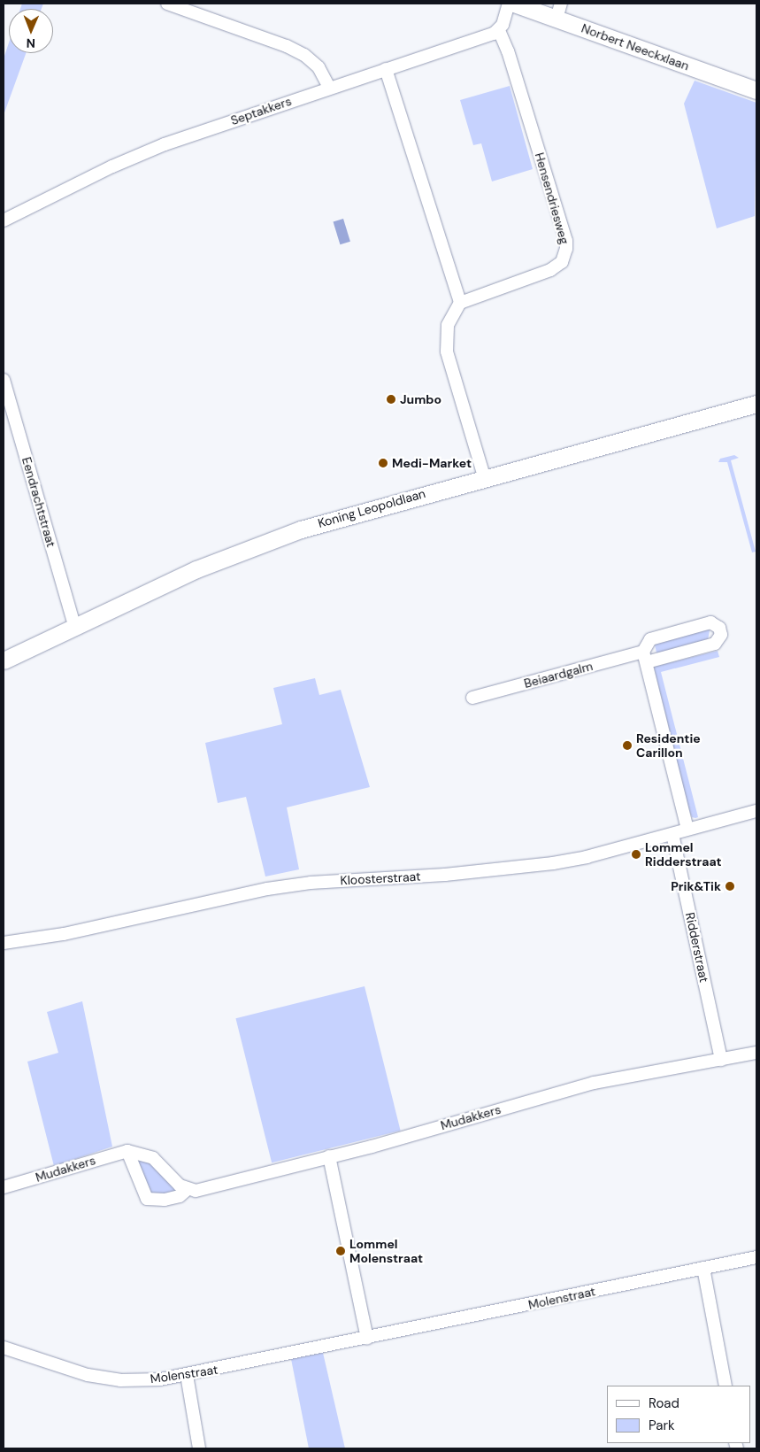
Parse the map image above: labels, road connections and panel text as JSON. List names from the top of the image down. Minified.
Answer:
{"streets":{"main road":["Norbert Neeckxlaan","Koning Leopoldlaan"],"street":["Septakkers","Hensendriesweg","Eendrachtstraat","Beiaardgalm","Kloosterstraat","Ridderstraat","Mudakkers","Molenstraat"]},"crossings":[["Septakkers","Hensendriesweg"],["Eendrachtstraat","Koning Leopoldlaan"],["Kloosterstraat","Ridderstraat"],["Ridderstraat","Mudakkers"]],"places":["Jumbo","Medi-Market","Residentie Carillon","Lommel Ridderstraat","Prik&Tik","Lommel Molenstraat"],"legend":["Road","Park"],"north":"bottom"}
